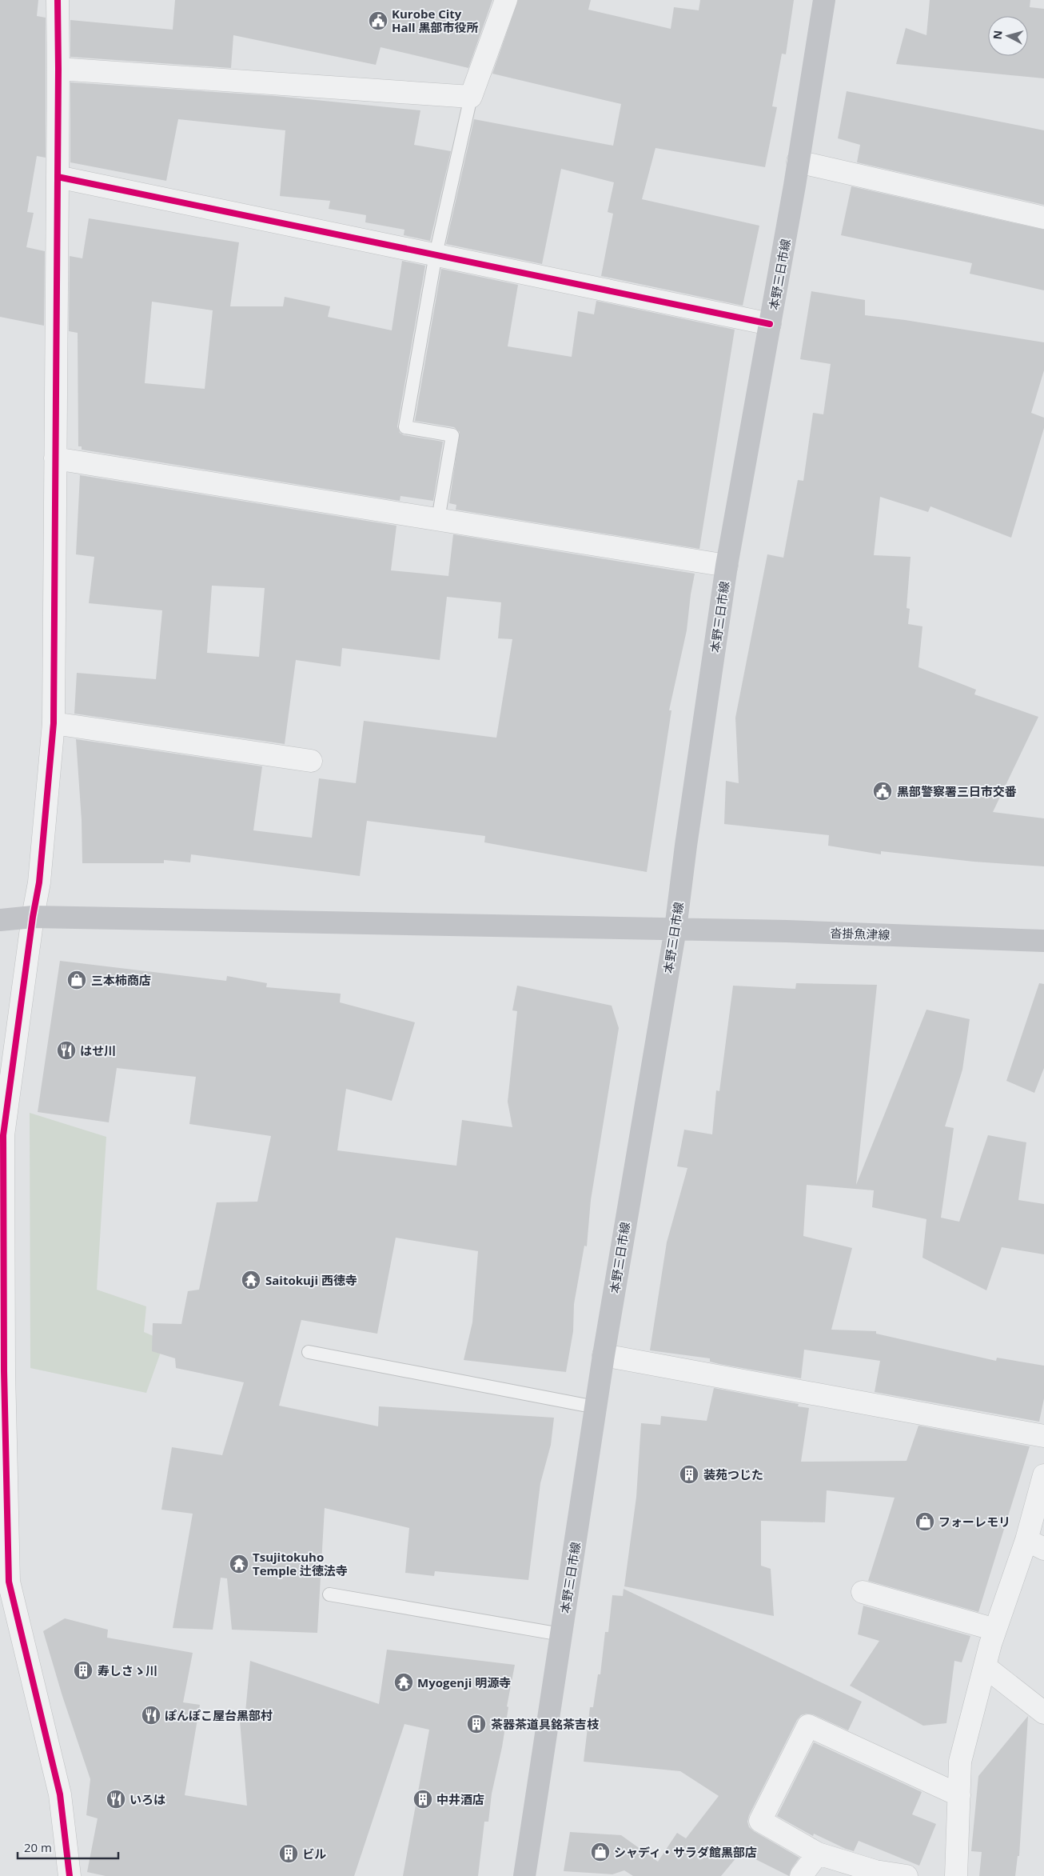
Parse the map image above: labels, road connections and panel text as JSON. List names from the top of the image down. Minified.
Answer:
{"streets":{"main road":["本野三日市線","沓掛魚津線"]},"crossings":[["本野三日市線","沓掛魚津線"]],"places":{"public building":["Kurobe City Hall 黒部市役所","黒部警察署三日市交番"],"shop":["三本柿商店","フォーレモリ","シャディ・サラダ館黒部店"],"restaurant":["はせ川","ぽんぽこ屋台黒部村","いろは"],"temple":["Saitokuji 西徳寺","Tsujitokuho Temple 辻徳法寺","Myogenji 明源寺"],"building":["装苑つじた","寿しさゝ川","茶器茶道具銘茶吉枝","中井酒店","ビル"]},"scale_bar":"20 m","north":"left"}
